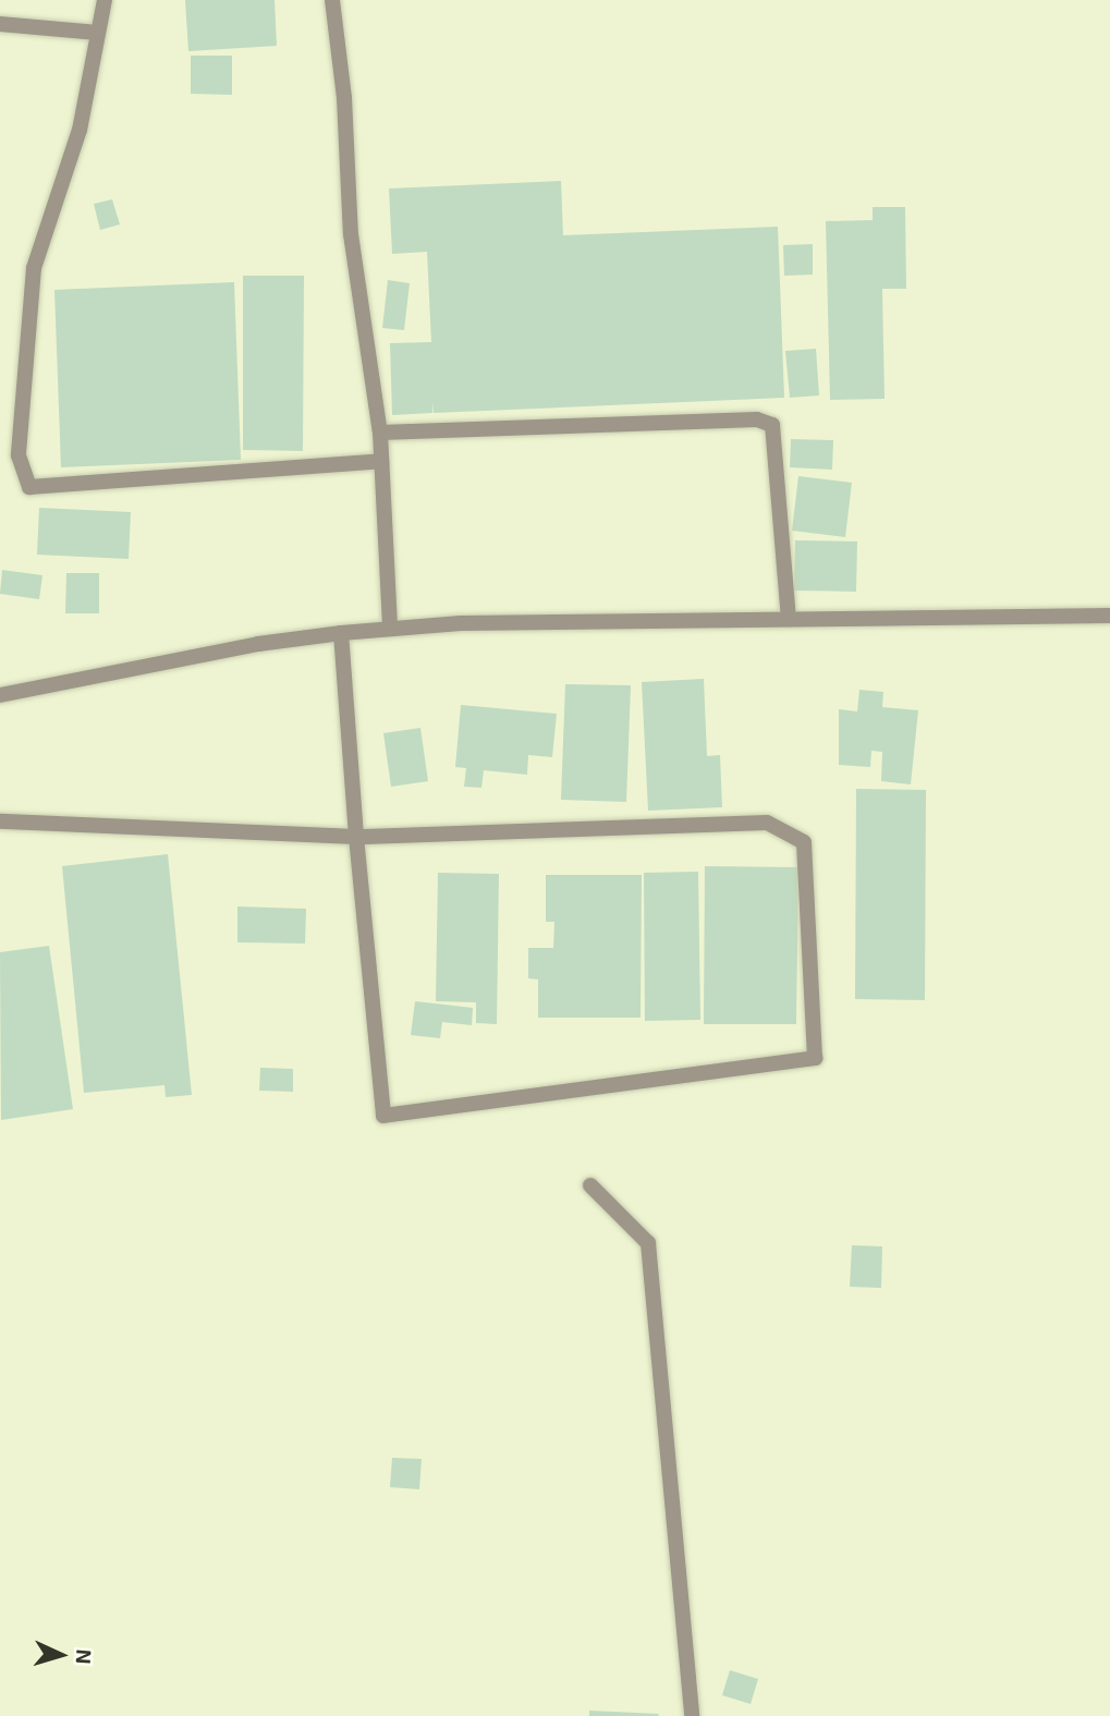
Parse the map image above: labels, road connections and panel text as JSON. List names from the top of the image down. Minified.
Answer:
{"north":"right"}
